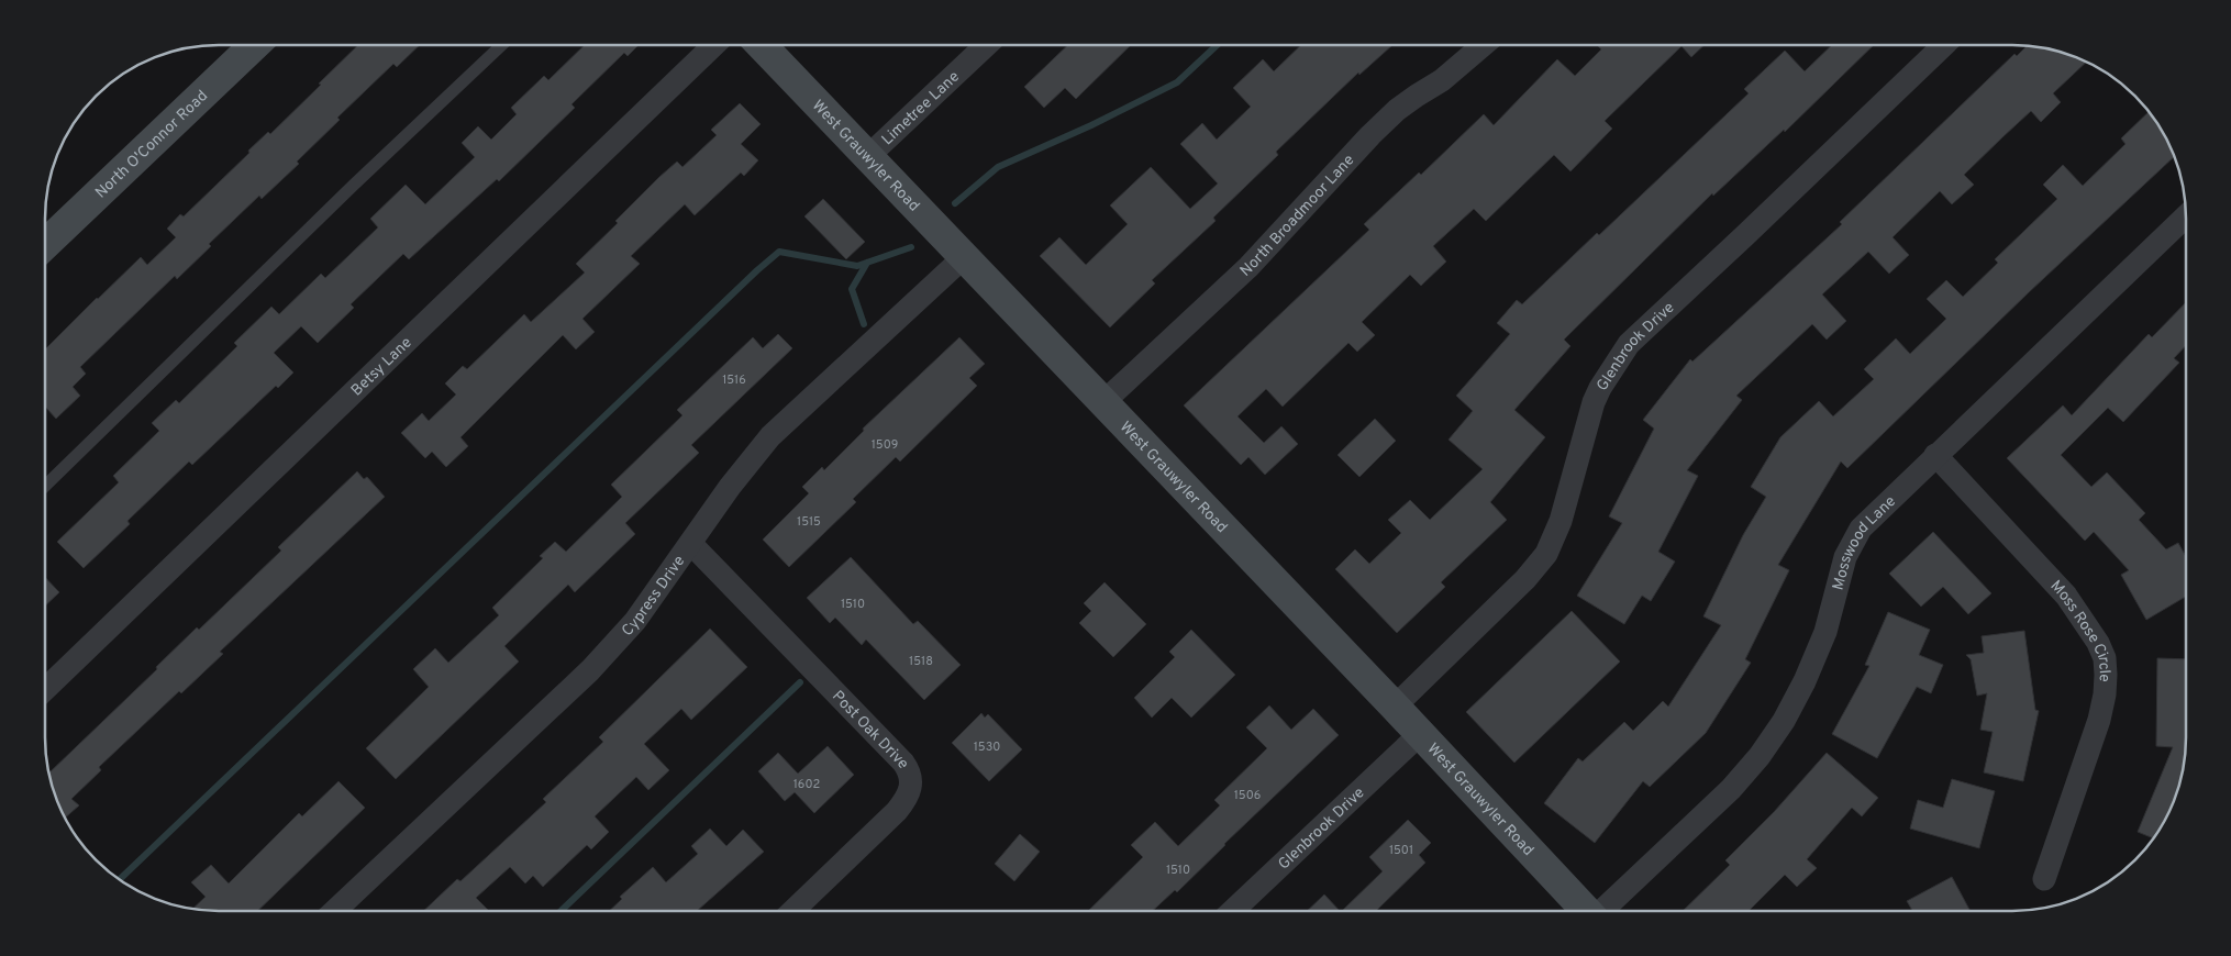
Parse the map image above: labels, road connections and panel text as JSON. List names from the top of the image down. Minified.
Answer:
{"streets":{"main road":["North O'Connor Road","West Grauwyler Road"],"street":["Limetree Lane","North Broadmoor Lane","Glenbrook Drive","Betsy Lane","Mosswood Lane","Cypress Drive","Moss Rose Circle","Post Oak Drive"]},"crossings":[["Limetree Lane","West Grauwyler Road"],["West Grauwyler Road","North Broadmoor Lane"],["West Grauwyler Road","Glenbrook Drive"],["West Grauwyler Road","Cypress Drive"],["Mosswood Lane","Moss Rose Circle"],["Cypress Drive","Post Oak Drive"]],"house_numbers":["1516","1509","1515","1510","1518","1530","1602","1506","1501","1510"]}
